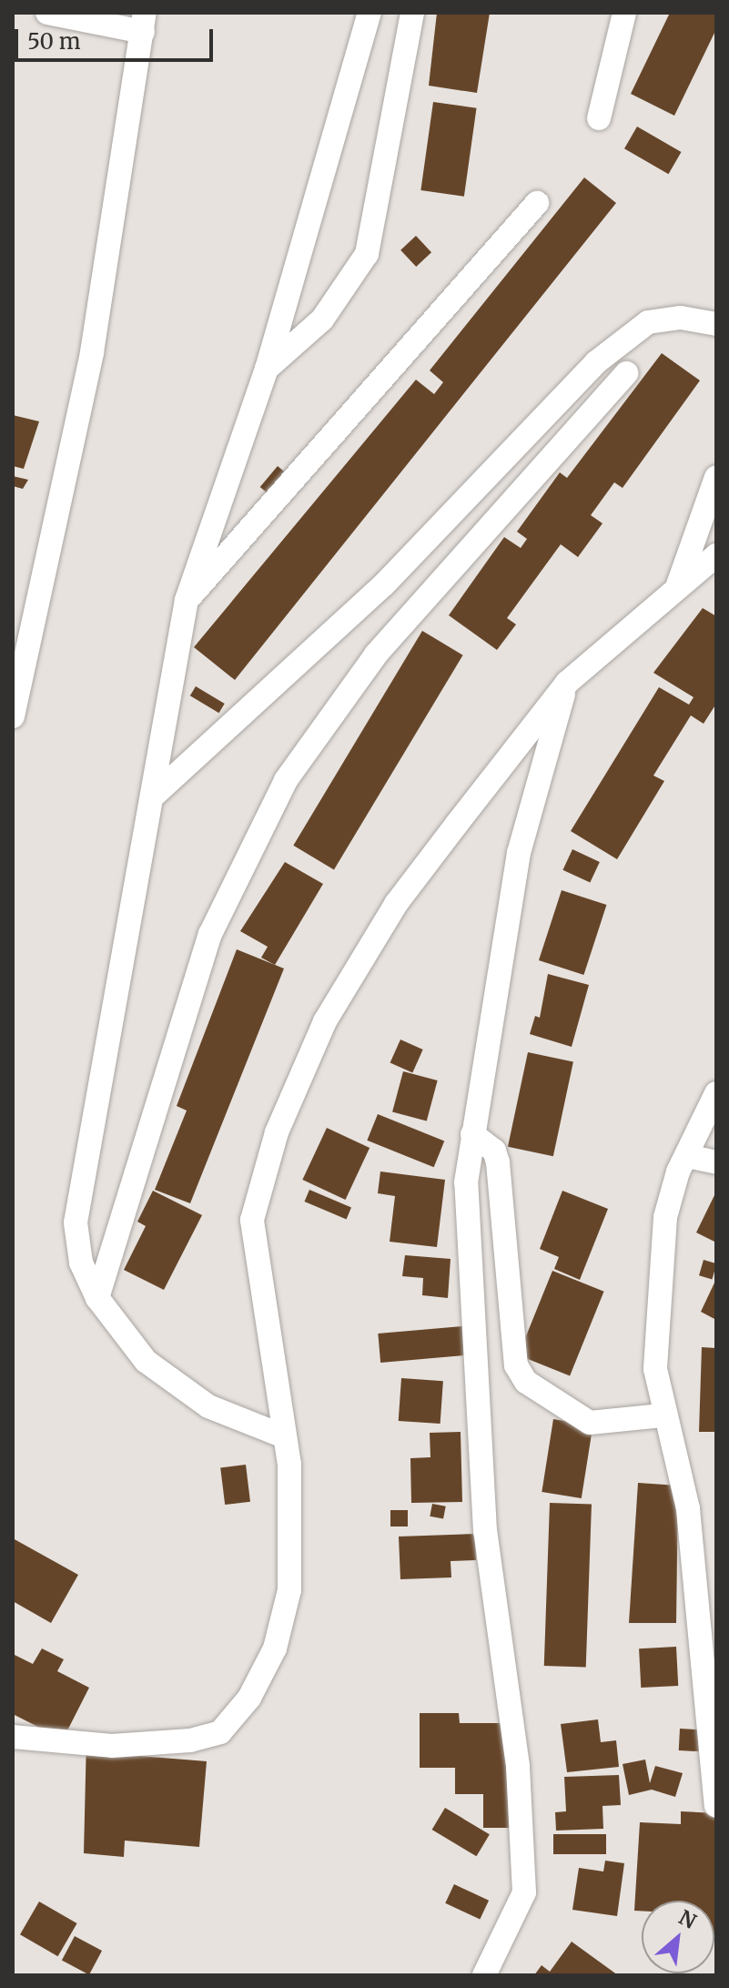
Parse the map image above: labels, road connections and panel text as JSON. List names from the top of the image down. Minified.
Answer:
{"scale_bar":"50 m","north":"top right"}
